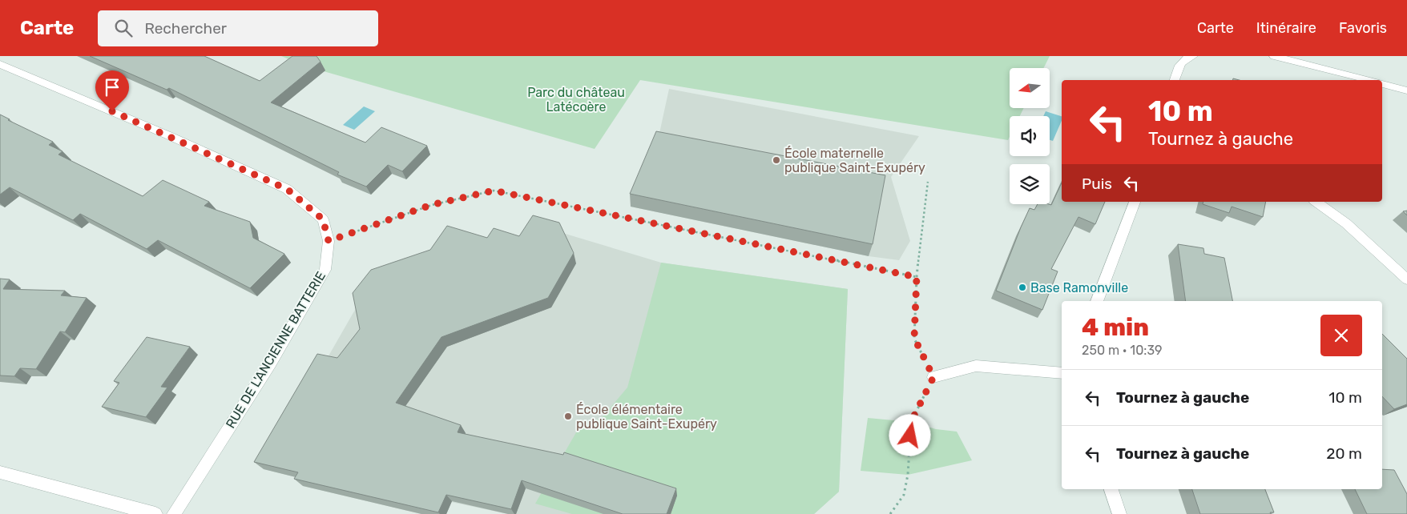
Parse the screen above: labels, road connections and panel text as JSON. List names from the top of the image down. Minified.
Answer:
{"streets":{"street":["RUE DE L'ANCIENNE BATTERIE"]},"parks":["Parc du château Latécoère"],"places":["École maternelle publique Saint-Exupéry","Base Ramonville","École élémentaire publique Saint-Exupéry"],"north":"left","page":{"header":"Carte","search":"Rechercher","nav":["Carte","Itinéraire","Favoris"],"turn":["10 m","Tournez à gauche"],"then":"Puis","heading":["4 min","250 m · 10:39"],"list":[{"name":"Tournez à gauche","value":"10 m"},{"name":"Tournez à gauche","value":"20 m"}]}}
